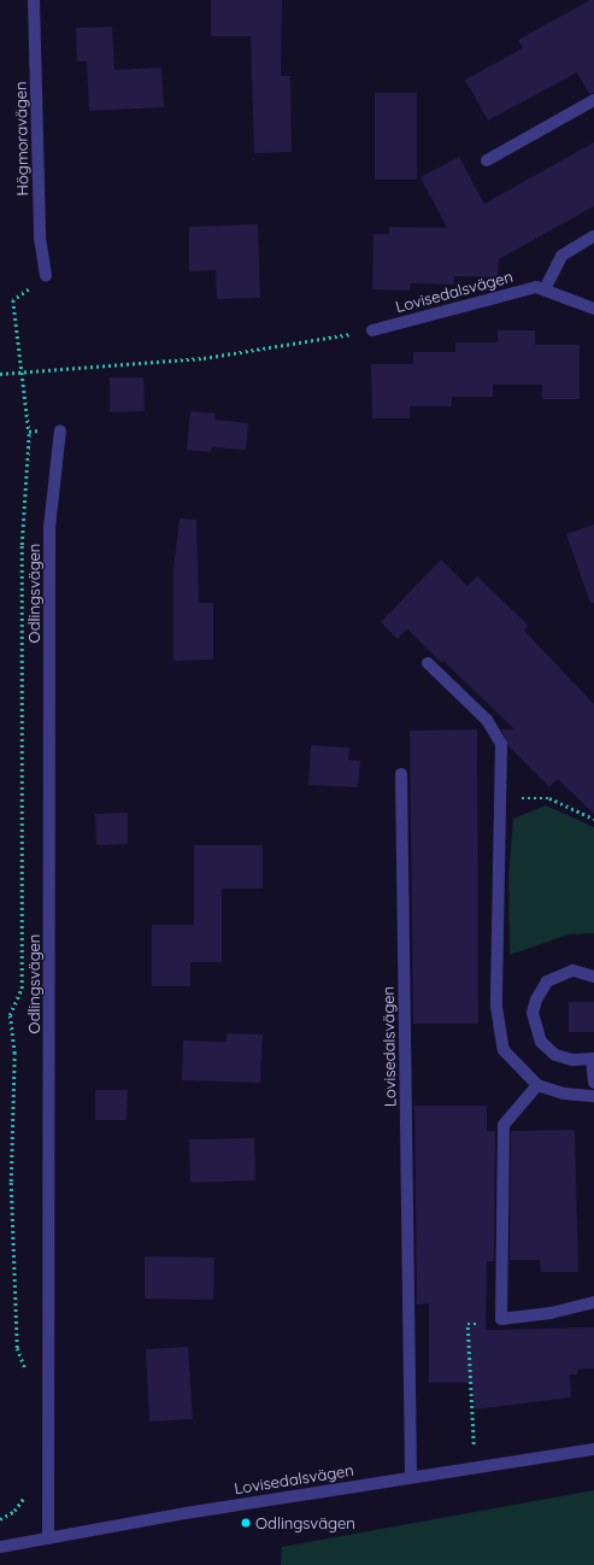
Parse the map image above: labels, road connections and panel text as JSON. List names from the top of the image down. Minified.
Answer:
{"streets":{"street":["Högmoravägen","Lovisedalsvägen","Odlingsvägen"]},"crossings":[["Lovisedalsvägen","Odlingsvägen"]],"places":["Odlingsvägen"]}
